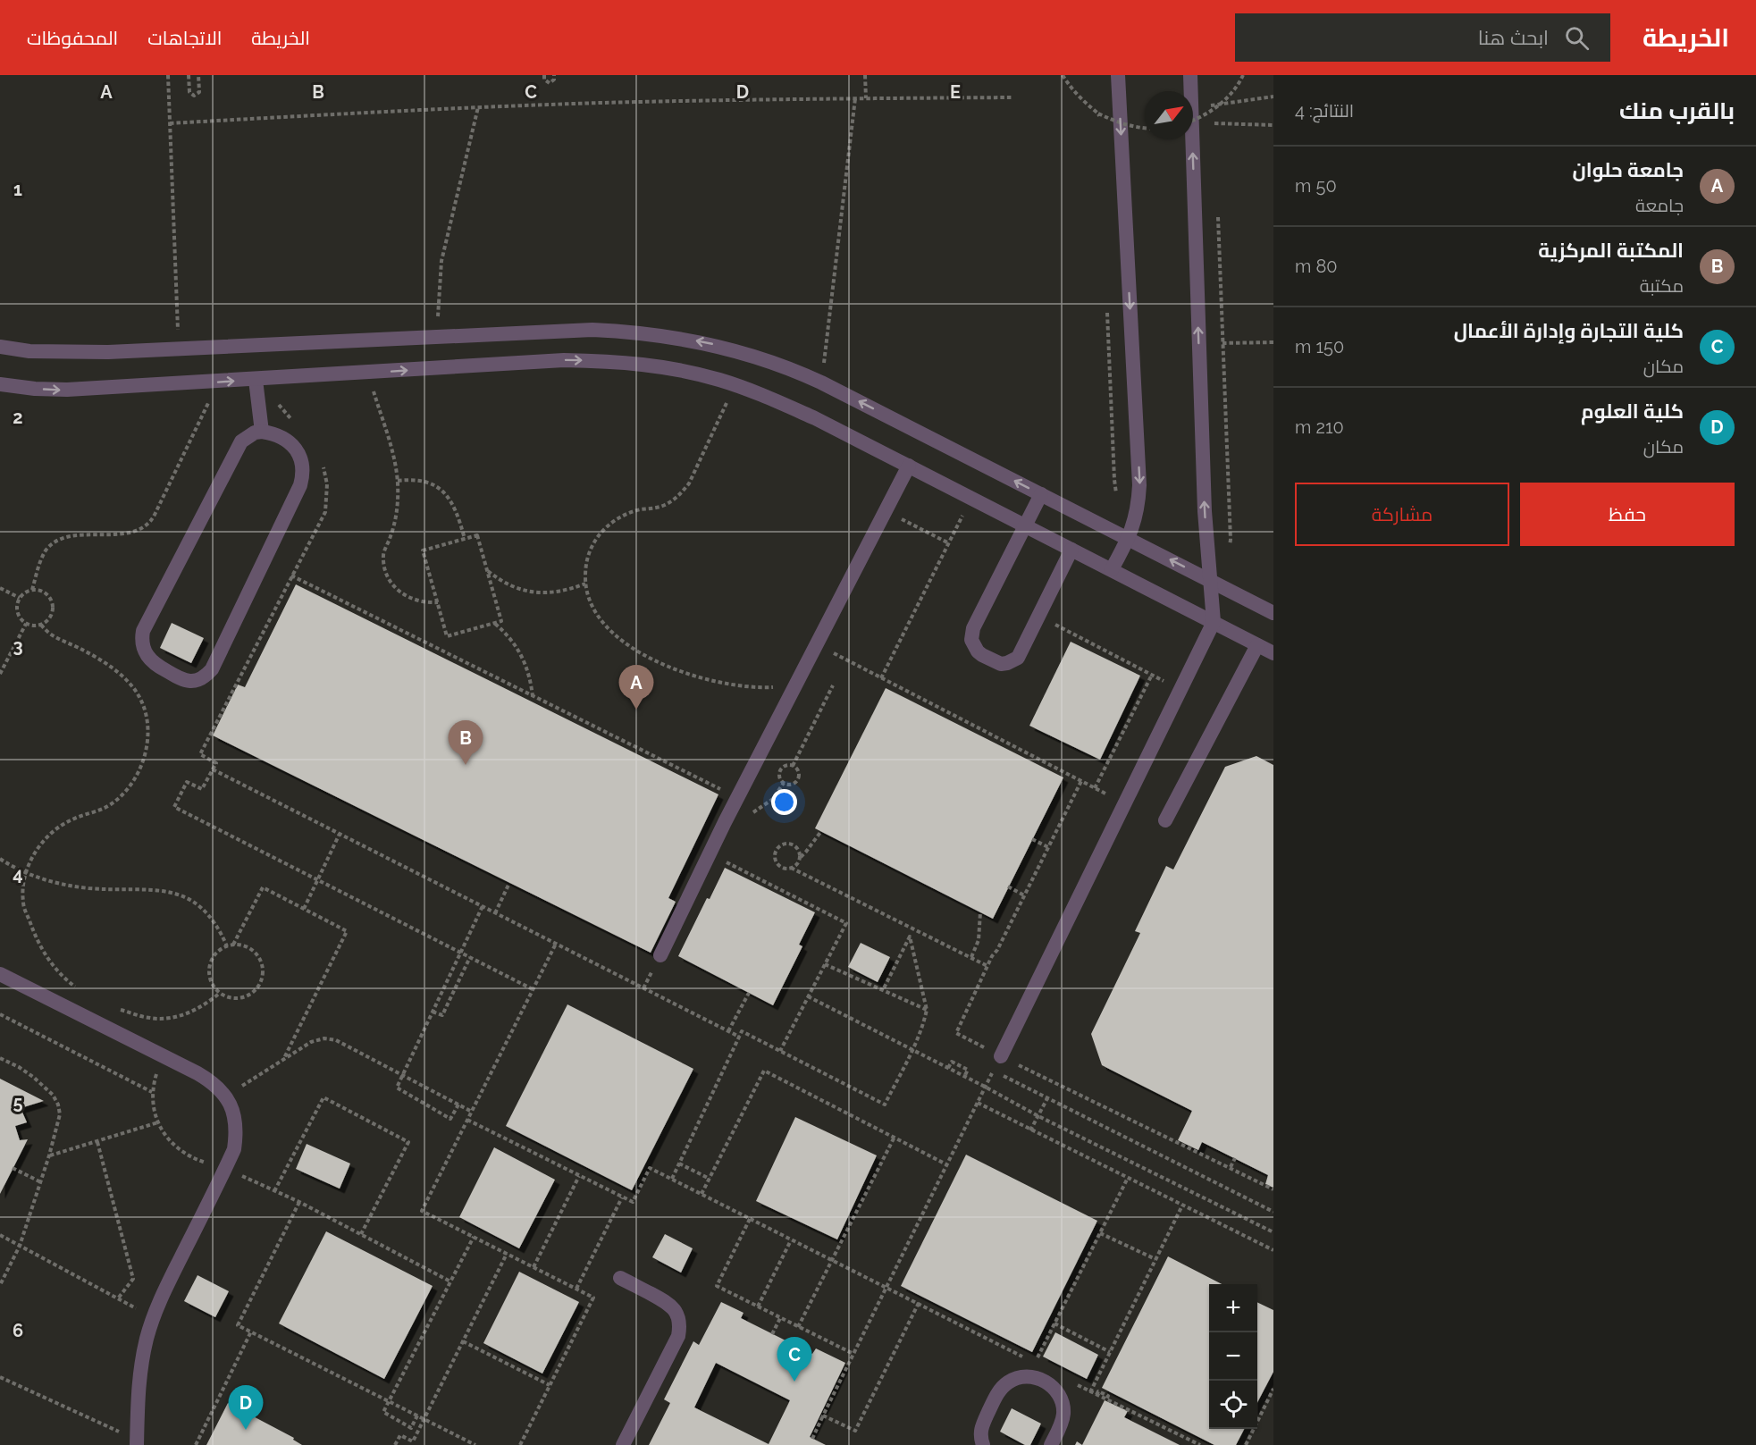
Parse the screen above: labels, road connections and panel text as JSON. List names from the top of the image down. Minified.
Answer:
{"north":"top right","page":{"header":"الخريطة","search":"ابحث هنا","nav":["الخريطة","الاتجاهات","المحفوظات"],"heading":["بالقرب منك","النتائج: 4"],"list":[{"mark":"A","name":"جامعة حلوان","note":"جامعة","value":"50 m"},{"mark":"B","name":"المكتبة المركزية","note":"مكتبة","value":"80 m"},{"mark":"C","name":"كلية التجارة وإدارة الأعمال","note":"مكان","value":"150 m"},{"mark":"D","name":"كلية العلوم","note":"مكان","value":"210 m"}],"buttons":["حفظ","مشاركة"],"pins":["A","B","C","D"],"map_buttons":["+","−"]},"grid":{"columns":["A","B","C","D","E"],"rows":["1","2","3","4","5","6"]}}
